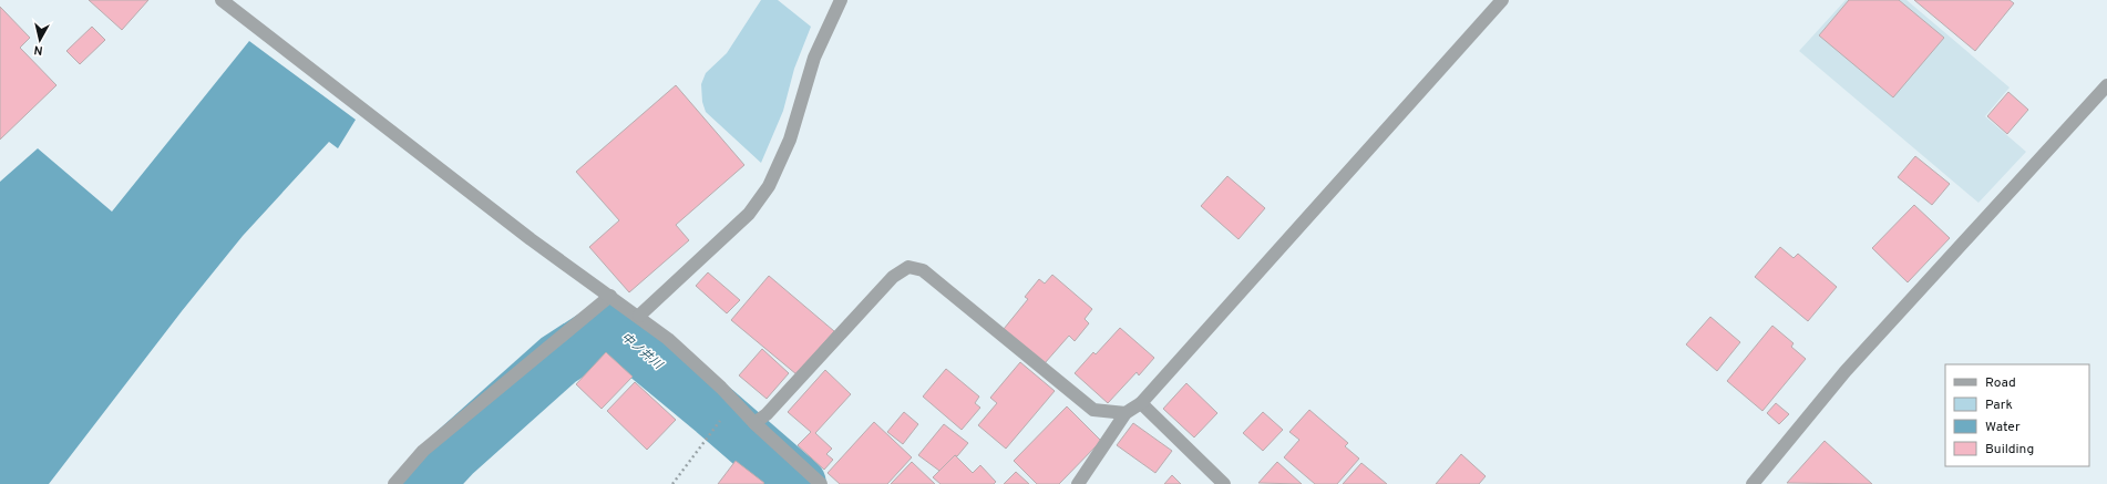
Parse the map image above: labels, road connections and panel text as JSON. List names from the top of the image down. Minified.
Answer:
{"water":["中ノ井川"],"legend":["Road","Park","Water","Building"],"north":"bottom"}
